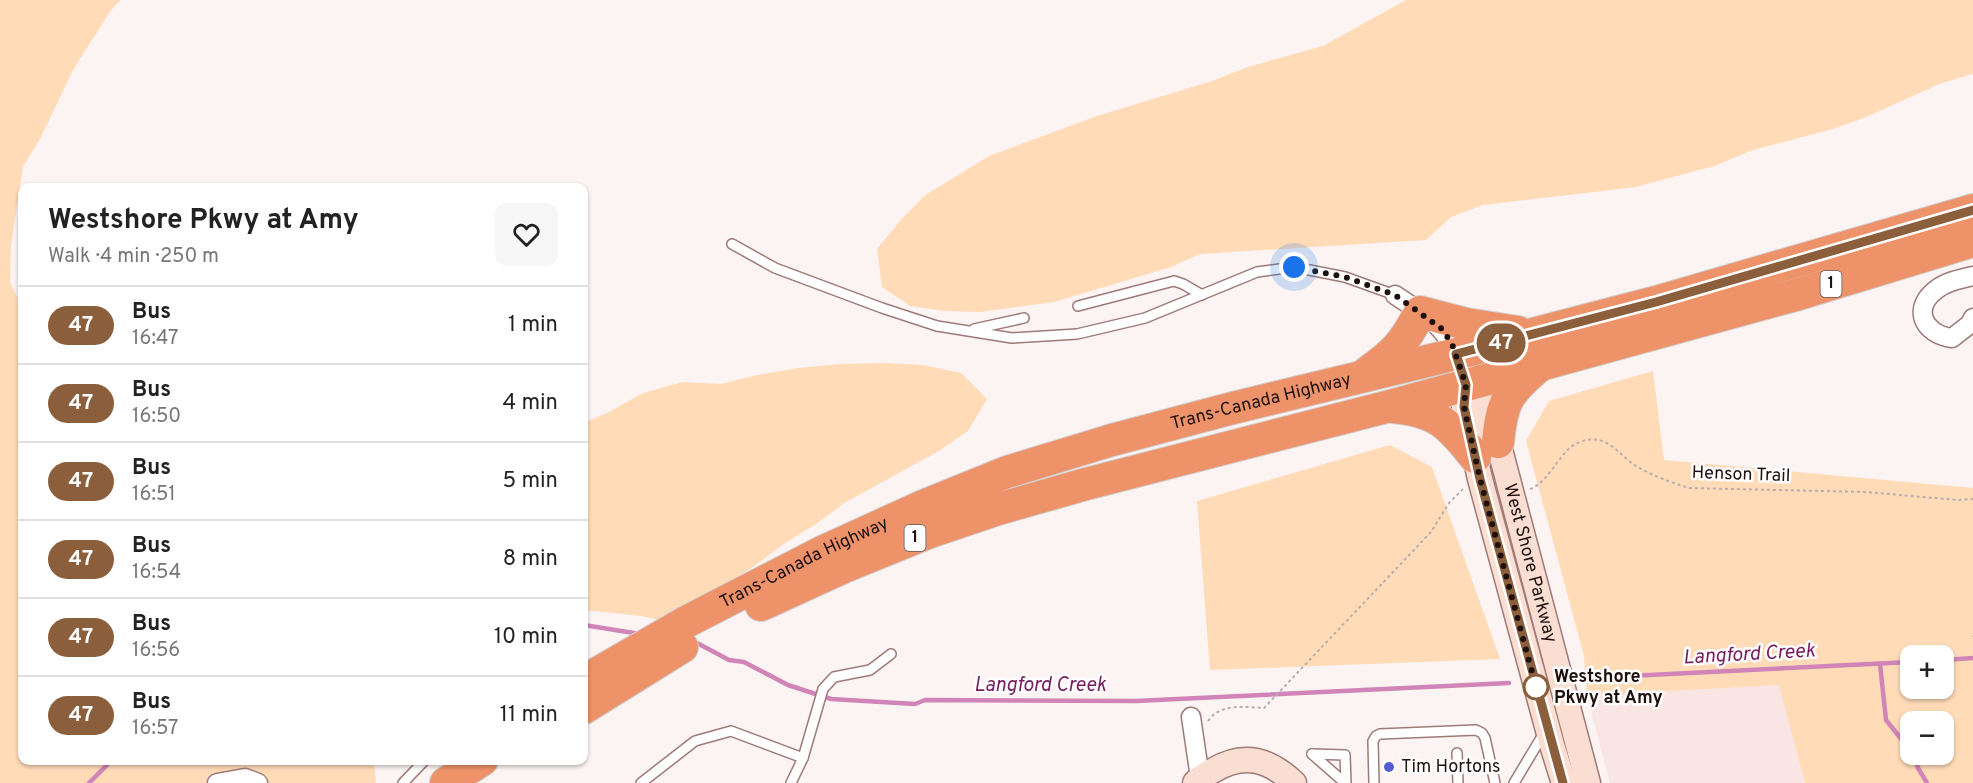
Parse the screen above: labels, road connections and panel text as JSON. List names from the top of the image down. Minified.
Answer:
{"streets":{"highway":["1","Trans-Canada Highway"],"main road":["West Shore Parkway"],"path":["Henson Trail"]},"crossings":[["Trans-Canada Highway","West Shore Parkway"]],"water":["Langford Creek"],"places":["Westshore Pkwy at Amy","Tim Hortons"],"lines":["bus line 47"],"page":{"on_map":"47","heading":["Westshore Pkwy at Amy","Walk · 4 min · 250 m"],"list":[{"mark":"47","name":"Bus","note":"16:47","value":"1 min"},{"mark":"47","name":"Bus","note":"16:50","value":"4 min"},{"mark":"47","name":"Bus","note":"16:51","value":"5 min"},{"mark":"47","name":"Bus","note":"16:54","value":"8 min"},{"mark":"47","name":"Bus","note":"16:56","value":"10 min"},{"mark":"47","name":"Bus","note":"16:57","value":"11 min"}],"map_buttons":["+","−"]}}
